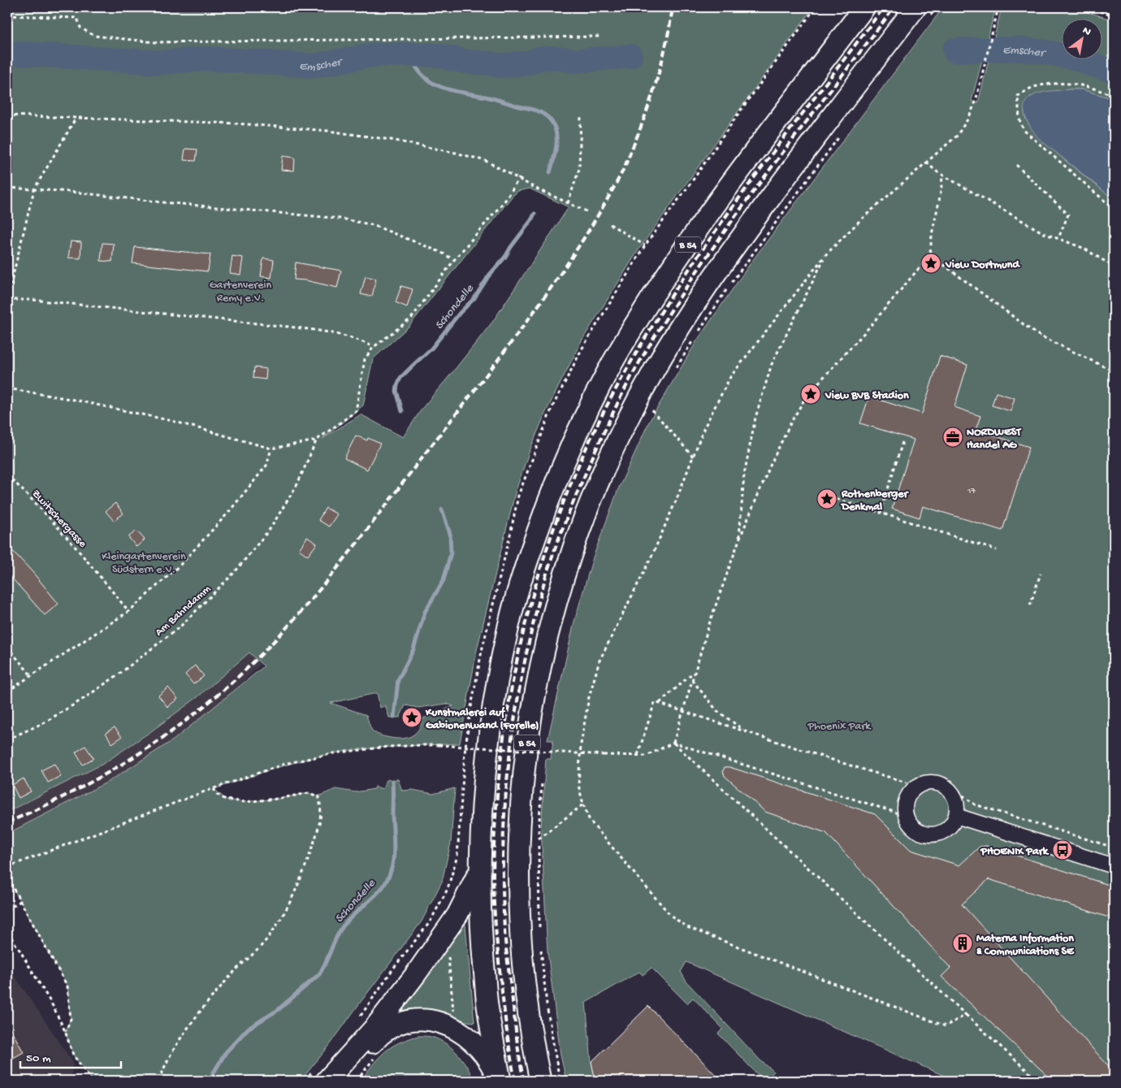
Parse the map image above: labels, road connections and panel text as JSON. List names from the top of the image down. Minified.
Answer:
{"streets":{"highway":["B 54"],"path":["Zwitschergasse","Am Bahndamm"]},"water":["Emscher","Schondelle"],"parks":["Gartenverein Remy e.V.","Kleingartenverein Südstern e.V.","Phoenix Park"],"places":{"place":["View Dortmund","View BVB Stadion","Rothenberger Denkmal","Kunstmalerei auf Gabionenwand (Forelle)"],"office":["NORDWEST Handel AG"],"bus stop":["PHOENIX Park"],"building":["Materna Information & Communications SE"]},"house_numbers":["17"],"scale_bar":"50 m","north":"top right"}
